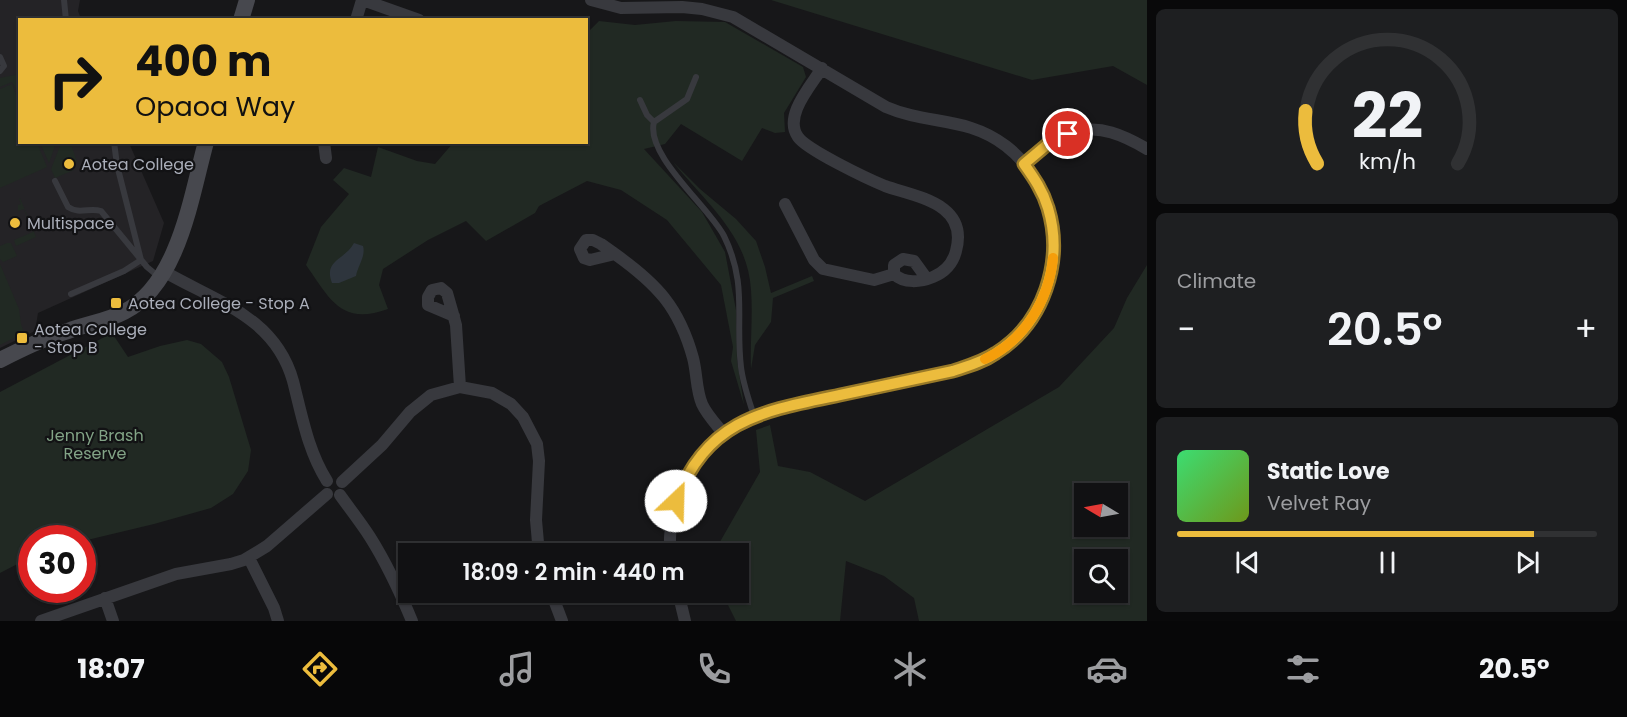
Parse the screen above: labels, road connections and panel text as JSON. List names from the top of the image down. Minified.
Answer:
{"parks":["Jenny Brash Reserve"],"places":{"other":["Aotea College","Multispace"],"transit":["Aotea College - Stop A","Aotea College - Stop B"]},"north":"left","page":{"turn":["400 m","Opaoa Way"],"tile":"Climate","heat":["−","20.5°","+"],"song":["Static Love","Velvet Ray"],"limit":"30","trip":"18:09 · 2 min · 440 m","tabs":["18:07","20.5°"],"gauge":["22","km/h"]}}
